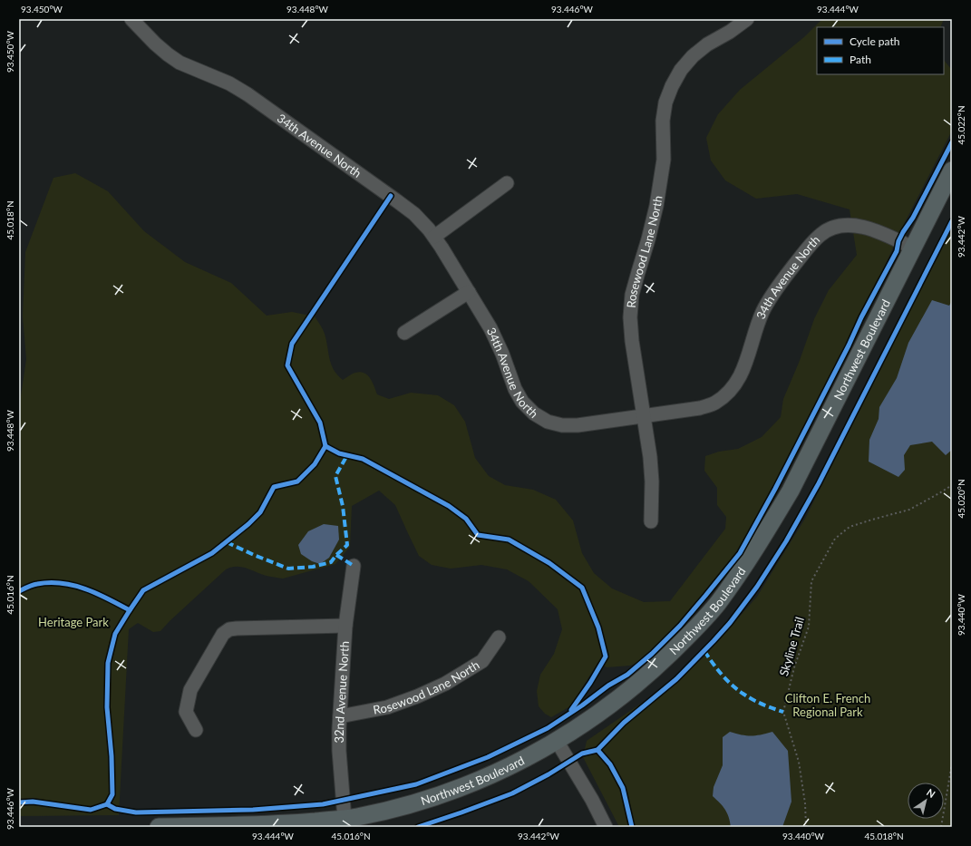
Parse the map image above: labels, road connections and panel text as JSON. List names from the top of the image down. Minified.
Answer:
{"streets":{"main road":["Northwest Boulevard"],"street":["34th Avenue North","Rosewood Lane North","32nd Avenue North"],"path":["Skyline Trail"]},"crossings":[["34th Avenue North","Rosewood Lane North"],["34th Avenue North","Northwest Boulevard"],["Rosewood Lane North","32nd Avenue North"],["Northwest Boulevard","32nd Avenue North"]],"parks":["Heritage Park","Clifton E. French Regional Park"],"legend":["Cycle path","Path"],"north":"top right","coordinates":["93.450°W","93.448°W","93.446°W","93.444°W","45.022°N","45.018°N","93.442°W","45.020°N","45.016°N","93.440°W"]}
